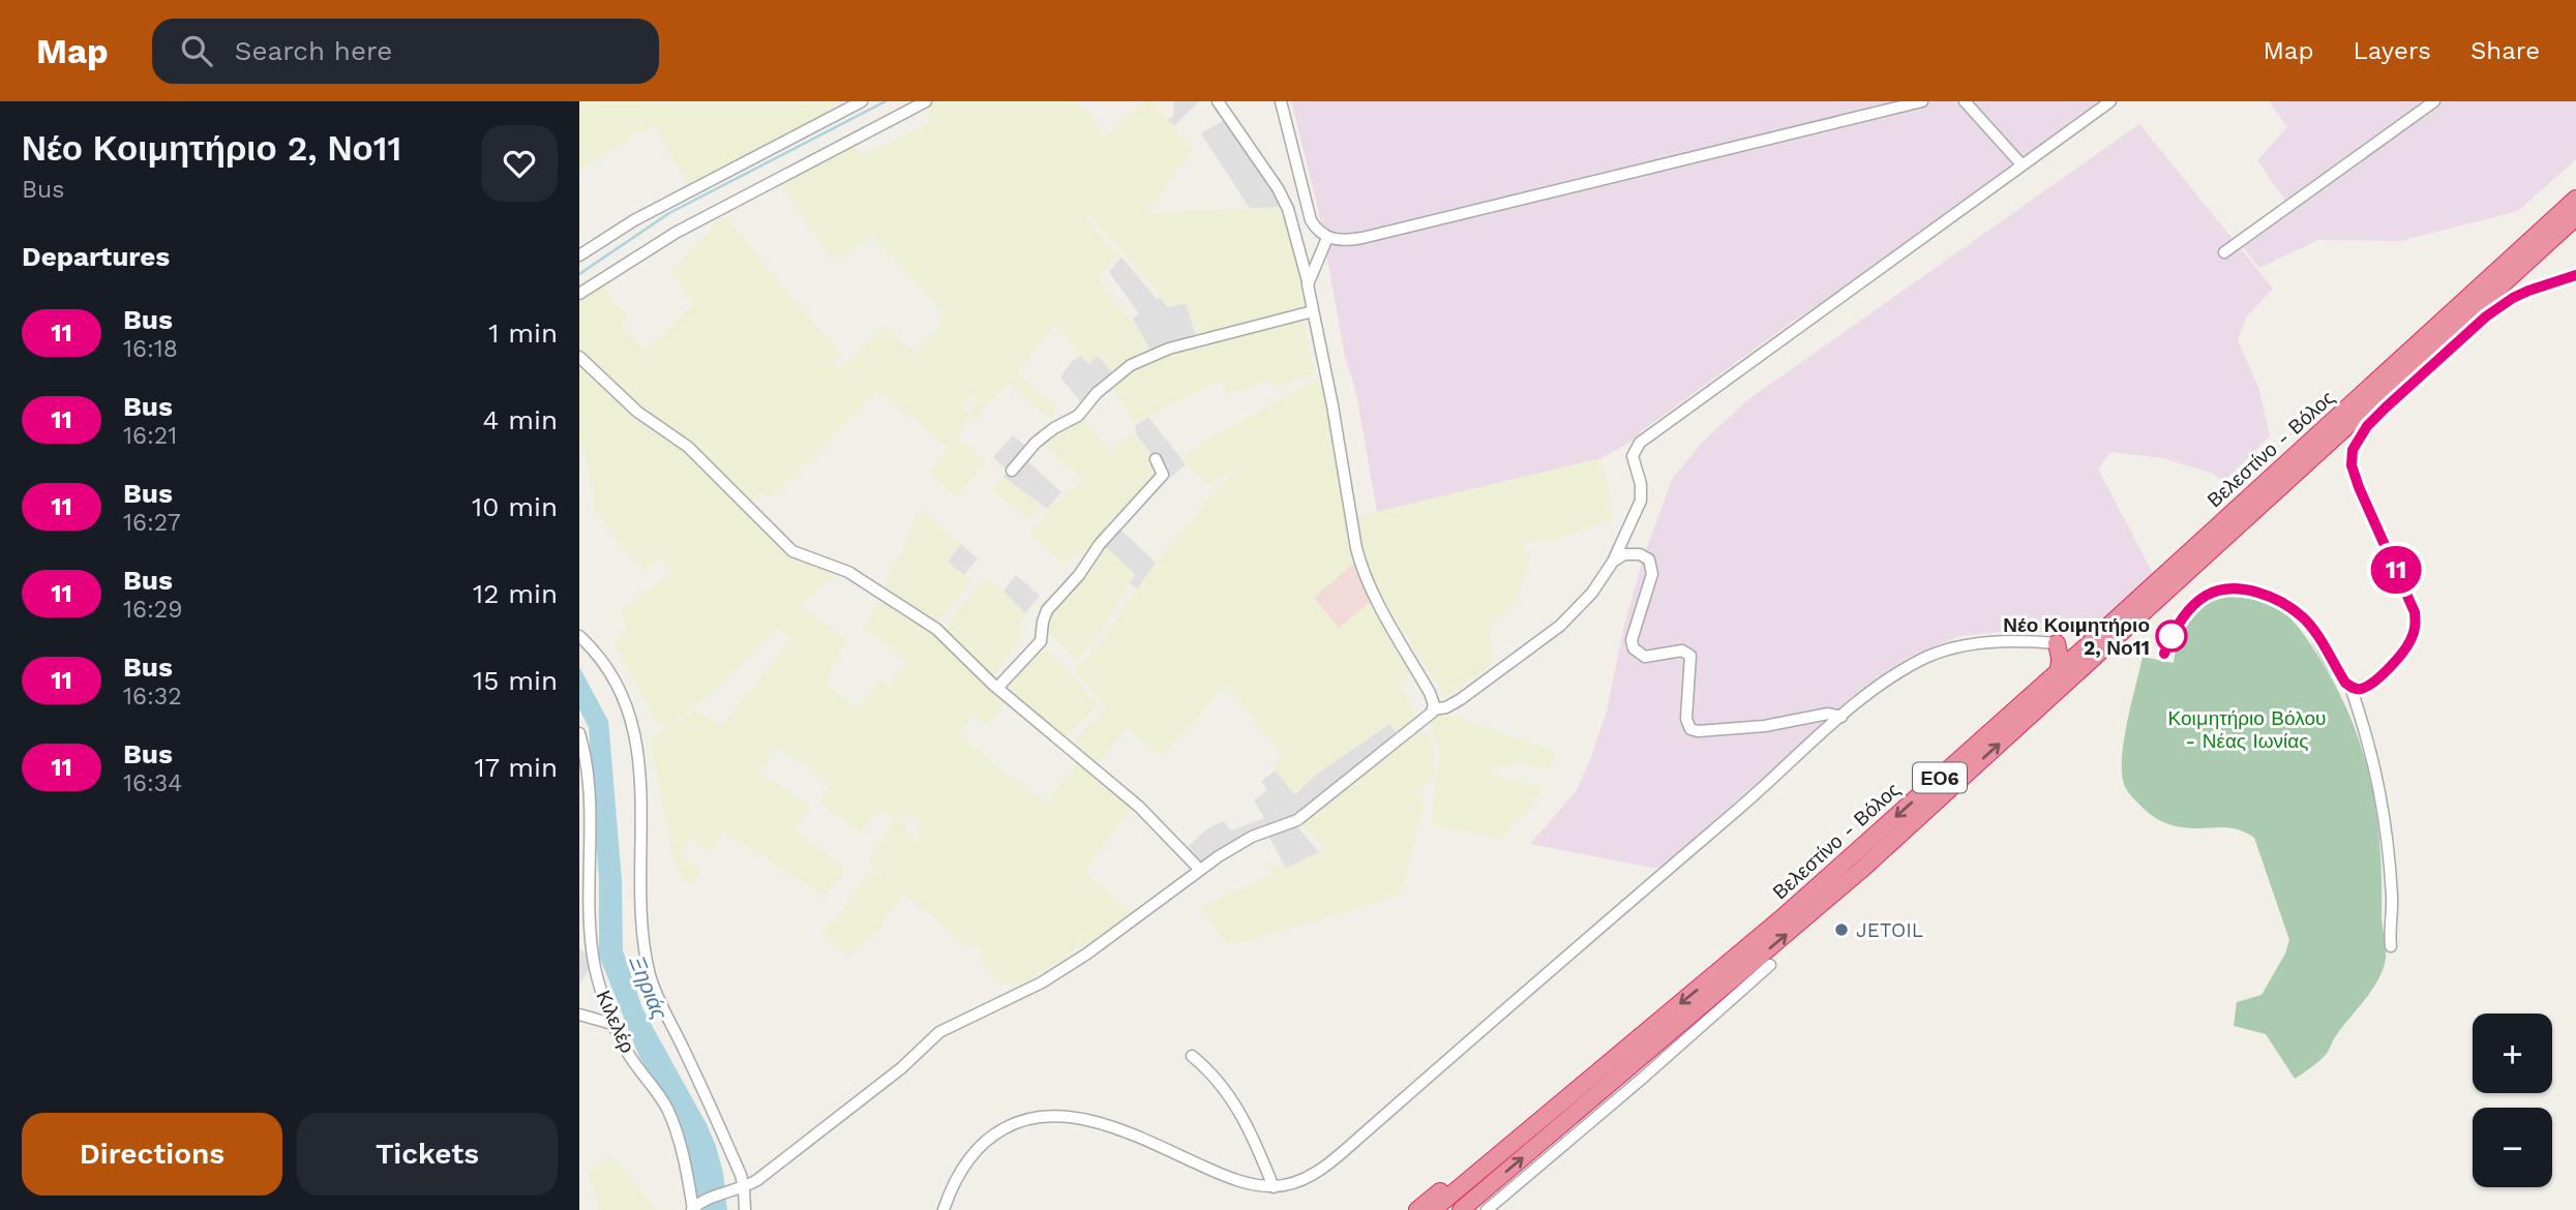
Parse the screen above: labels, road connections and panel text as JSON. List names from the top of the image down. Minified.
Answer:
{"streets":{"highway":["Βελεστίνο - Βόλος","ΕΟ6"],"street":["Κιλελέρ"]},"water":["Ξηριάς"],"parks":["Κοιμητήριο Βόλου - Νέας Ιωνίας"],"places":["Νέο Κοιμητήριο 2, Νο11","JETOIL"],"lines":["bus line 11"],"page":{"header":"Map","search":"Search here","nav":["Map","Layers","Share"],"heading":[["Νέο Κοιμητήριο 2, Νο11","Bus"],"Departures"],"on_map":"11","list":[{"mark":"11","name":"Bus","note":"16:18","value":"1 min"},{"mark":"11","name":"Bus","note":"16:21","value":"4 min"},{"mark":"11","name":"Bus","note":"16:27","value":"10 min"},{"mark":"11","name":"Bus","note":"16:29","value":"12 min"},{"mark":"11","name":"Bus","note":"16:32","value":"15 min"},{"mark":"11","name":"Bus","note":"16:34","value":"17 min"}],"map_buttons":["+","−"],"buttons":["Directions","Tickets"]}}
